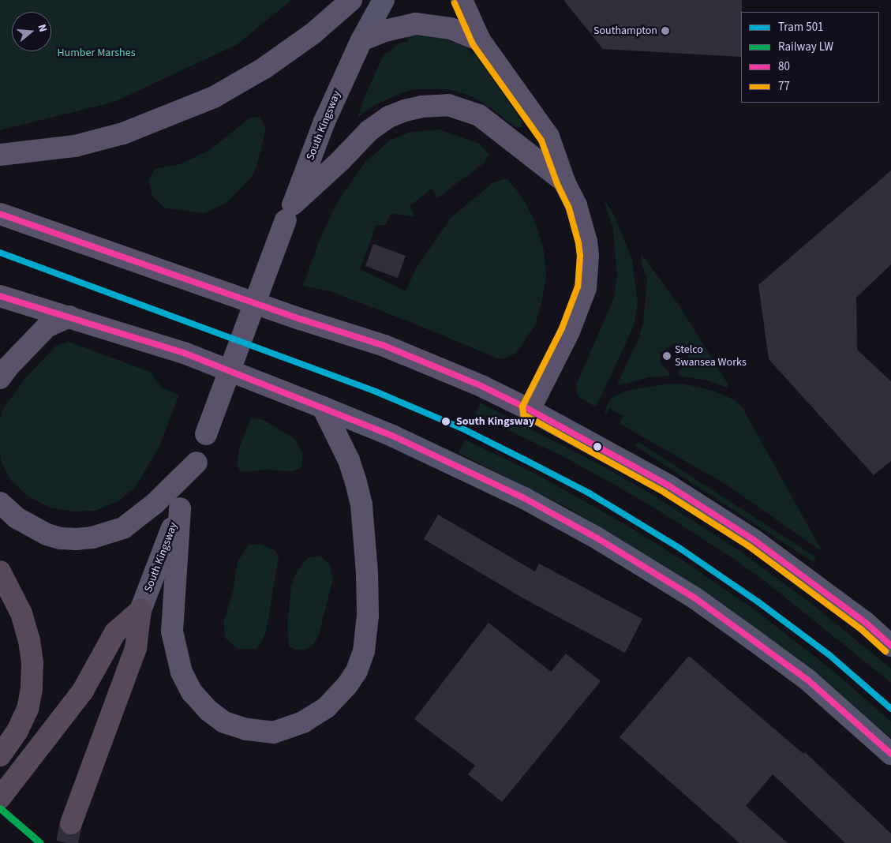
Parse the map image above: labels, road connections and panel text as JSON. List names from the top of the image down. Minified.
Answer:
{"streets":{"main road":["South Kingsway"]},"parks":["Humber Marshes"],"places":["Southampton","Stelco Swansea Works","South Kingsway"],"lines":["transit line 77","transit line 80","tram line 501","rail line LW"],"legend":["Tram 501","Railway LW","80","77"],"north":"right"}
